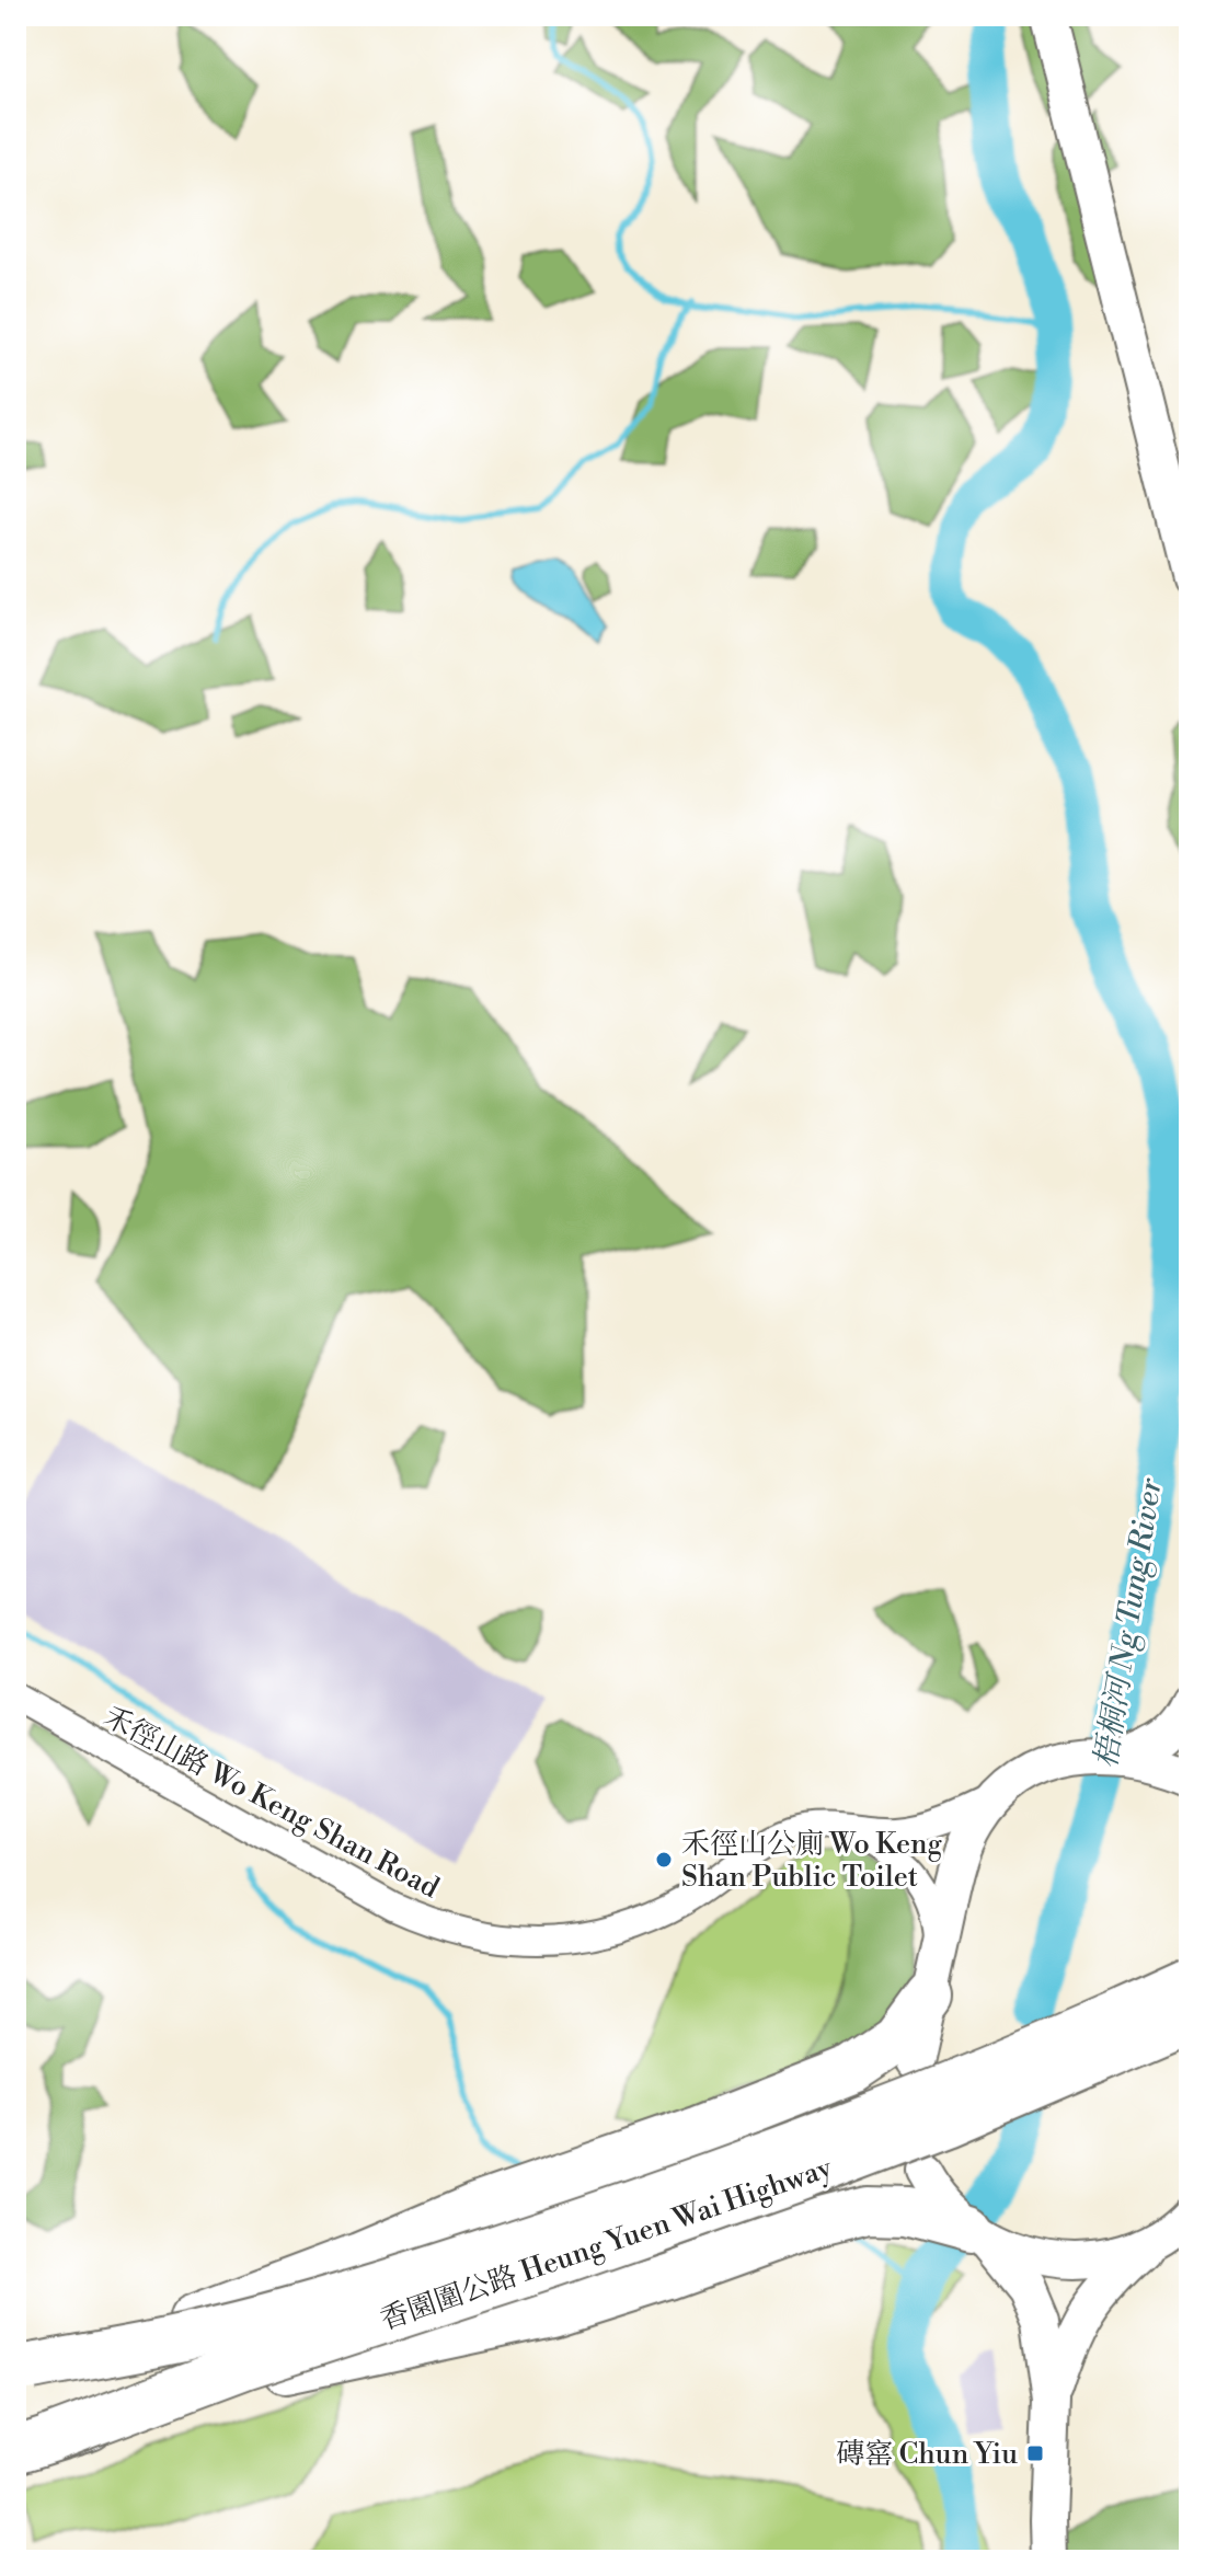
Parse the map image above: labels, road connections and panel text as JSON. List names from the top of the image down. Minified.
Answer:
{"streets":{"highway":["香園圍公路 Heung Yuen Wai Highway"],"street":["禾徑山路 Wo Keng Shan Road"]},"water":["梧桐河 Ng Tung River"],"places":{"other":["禾徑山公廁 Wo Keng Shan Public Toilet"],"transit":["磚窰 Chun Yiu"]}}
